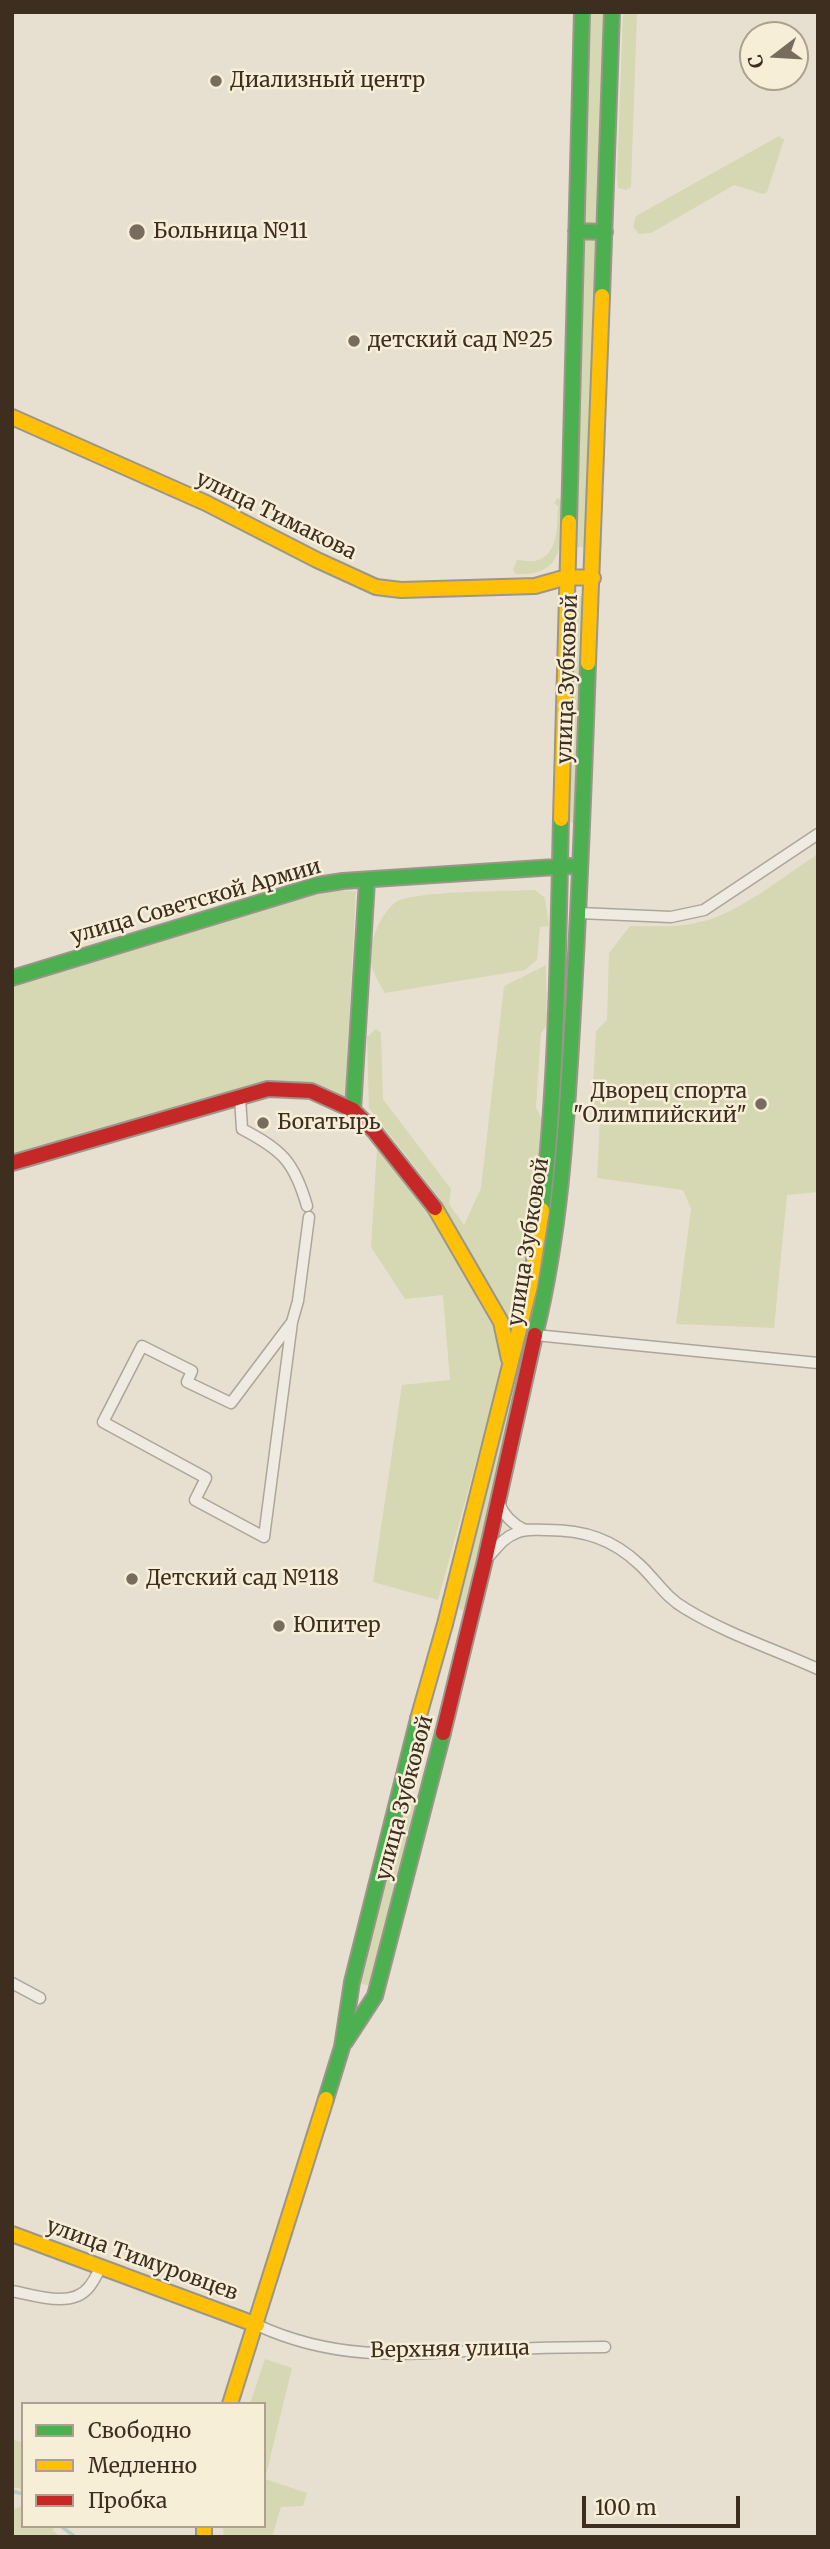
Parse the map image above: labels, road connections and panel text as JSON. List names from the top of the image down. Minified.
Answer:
{"streets":{"main road":["улица Тимакова","улица Зубковой","улица Советской Армии","улица Тимуровцев"],"street":["Верхняя улица"]},"crossings":[["улица Тимакова","улица Зубковой"],["улица Зубковой","улица Советской Армии"],["улица Зубковой","улица Тимуровцев"],["улица Зубковой","Верхняя улица"],["улица Тимуровцев","Верхняя улица"]],"places":["Диализный центр","Больница №11","детский сад №25","Дворец спорта \"Олимпийский\"","Богатырь","Детский сад №118","Юпитер"],"legend":["Свободно","Медленно","Пробка"],"scale_bar":"100 m","north":"left"}
